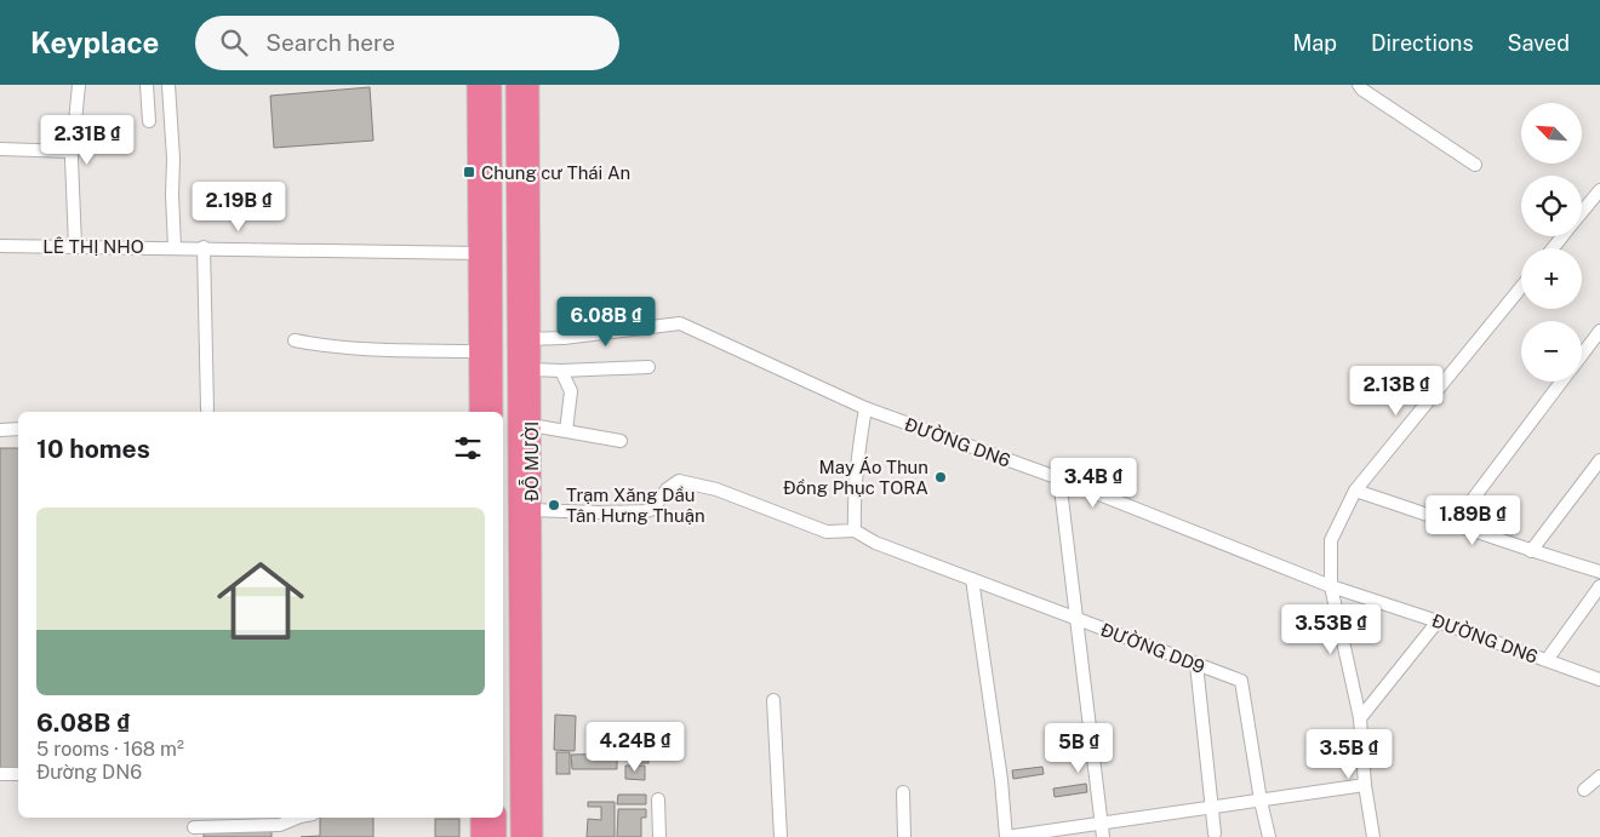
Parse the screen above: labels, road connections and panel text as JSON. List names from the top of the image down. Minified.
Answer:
{"streets":{"highway":["ĐỖ MƯỜI"],"street":["LÊ THỊ NHO","ĐƯỜNG DN6","ĐƯỜNG DD9"]},"crossings":[["ĐƯỜNG DN6","ĐỖ MƯỜI"]],"places":{"transit":["Chung cư Thái An"],"other":["May Áo Thun Đồng Phục TORA","Trạm Xăng Dầu Tân Hưng Thuận"]},"north":"top left","page":{"header":"Keyplace","search":"Search here","nav":["Map","Directions","Saved"],"map_buttons":["+","−"],"price":["2.31B ₫","2.19B ₫","6.08B ₫","2.13B ₫","3.4B ₫","1.89B ₫","3.53B ₫","4.24B ₫","5B ₫","3.5B ₫"],"heading":"10 homes","list":[{"name":"6.08B ₫","note":"5 rooms · 168 m² · Đường DN6"}]}}
